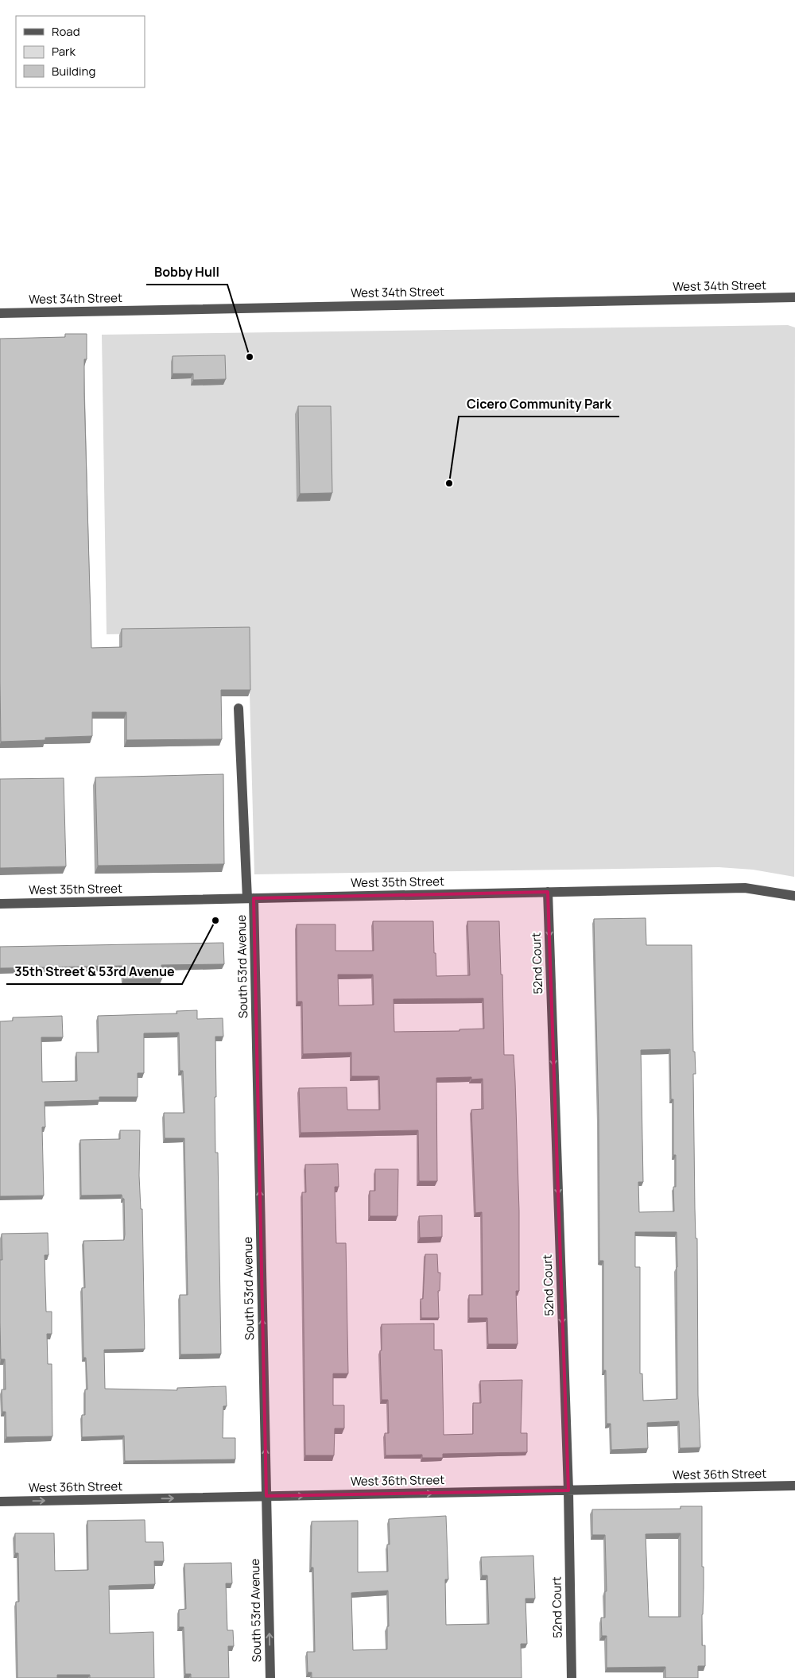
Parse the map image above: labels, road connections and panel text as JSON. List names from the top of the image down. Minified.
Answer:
{"streets":{"street":["West 34th Street","West 35th Street","52nd Court","South 53rd Avenue","West 36th Street"]},"crossings":[["West 35th Street","52nd Court"],["West 35th Street","South 53rd Avenue"],["52nd Court","West 36th Street"],["South 53rd Avenue","West 36th Street"]],"one_way":["52nd Court","South 53rd Avenue","West 36th Street"],"places":["Bobby Hull","Cicero Community Park","35th Street & 53rd Avenue"],"legend":["Road","Park","Building"]}
